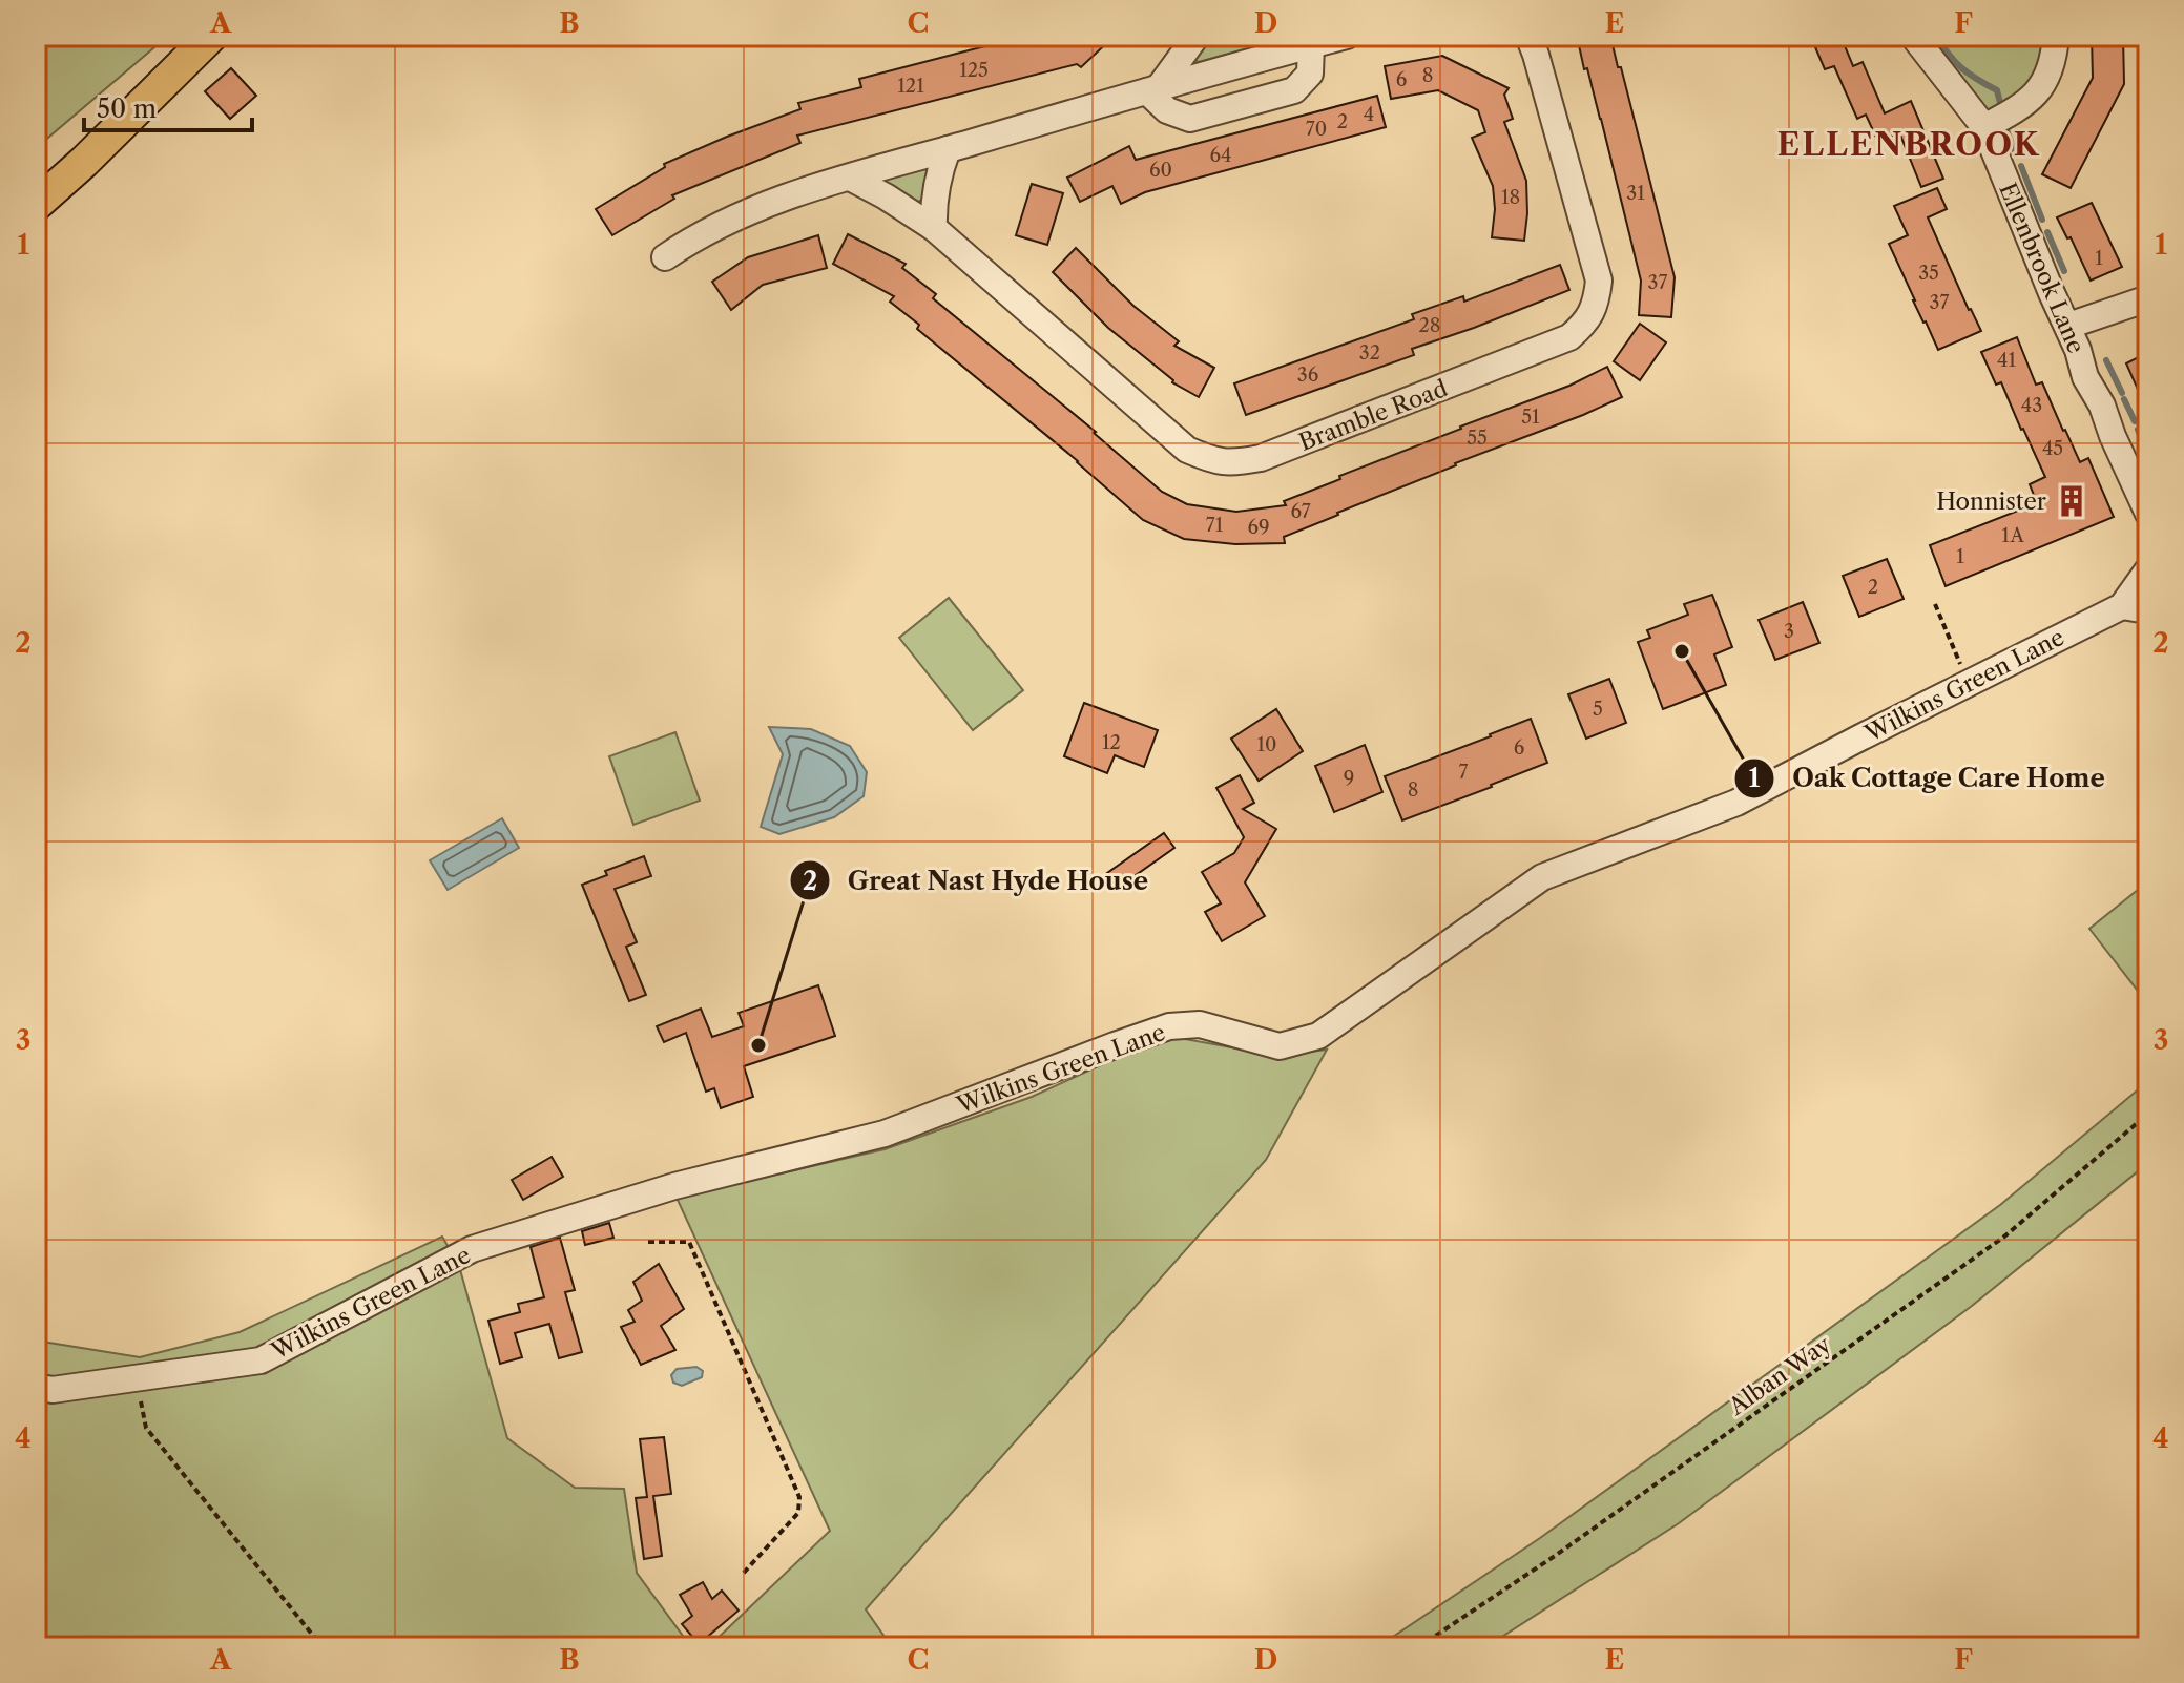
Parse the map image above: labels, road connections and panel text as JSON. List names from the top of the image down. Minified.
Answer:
{"streets":{"street":["Ellenbrook Lane","Bramble Road","Wilkins Green Lane"],"path":["Alban Way"]},"districts":["ELLENBROOK"],"places":{"building":["Honnister"],"other":["Oak Cottage Care Home","Great Nast Hyde House"]},"house_numbers":["125","8","6","121","4","2","70","64","60","31","18","1","35","37","37","28","32","41","36","43","51","55","45","67","71","69","1A","1","2","3","5","12","10","6","7","9","8"],"scale_bar":"50 m","grid":{"columns":["A","B","C","D","E","F"],"rows":["1","2","3","4"]}}
